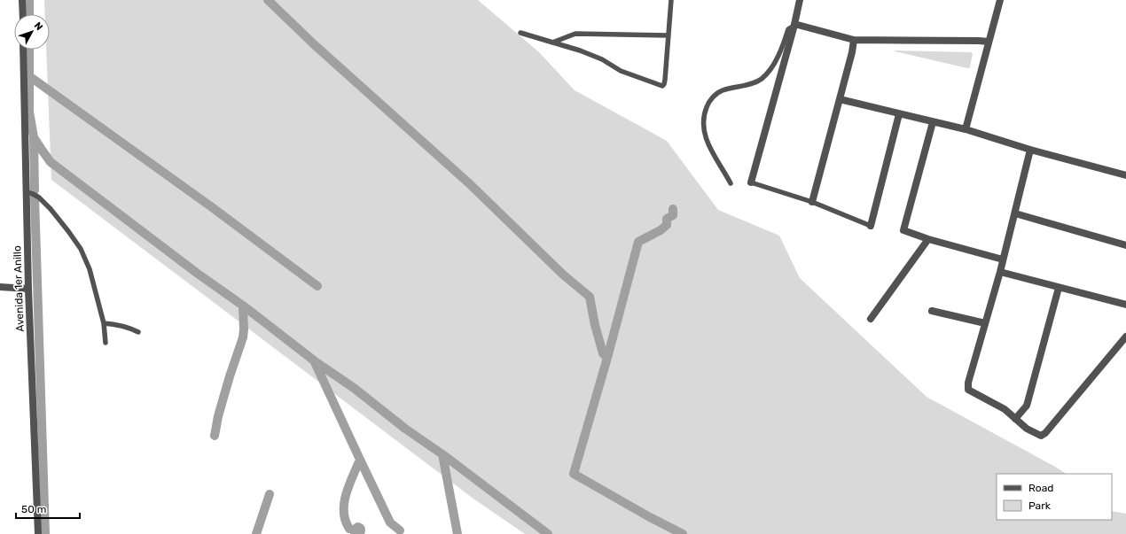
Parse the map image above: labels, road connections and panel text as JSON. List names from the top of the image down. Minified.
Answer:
{"streets":{"street":["Avenida 1er Anillo"]},"legend":["Road","Park"],"scale_bar":"50 m","north":"top right"}
